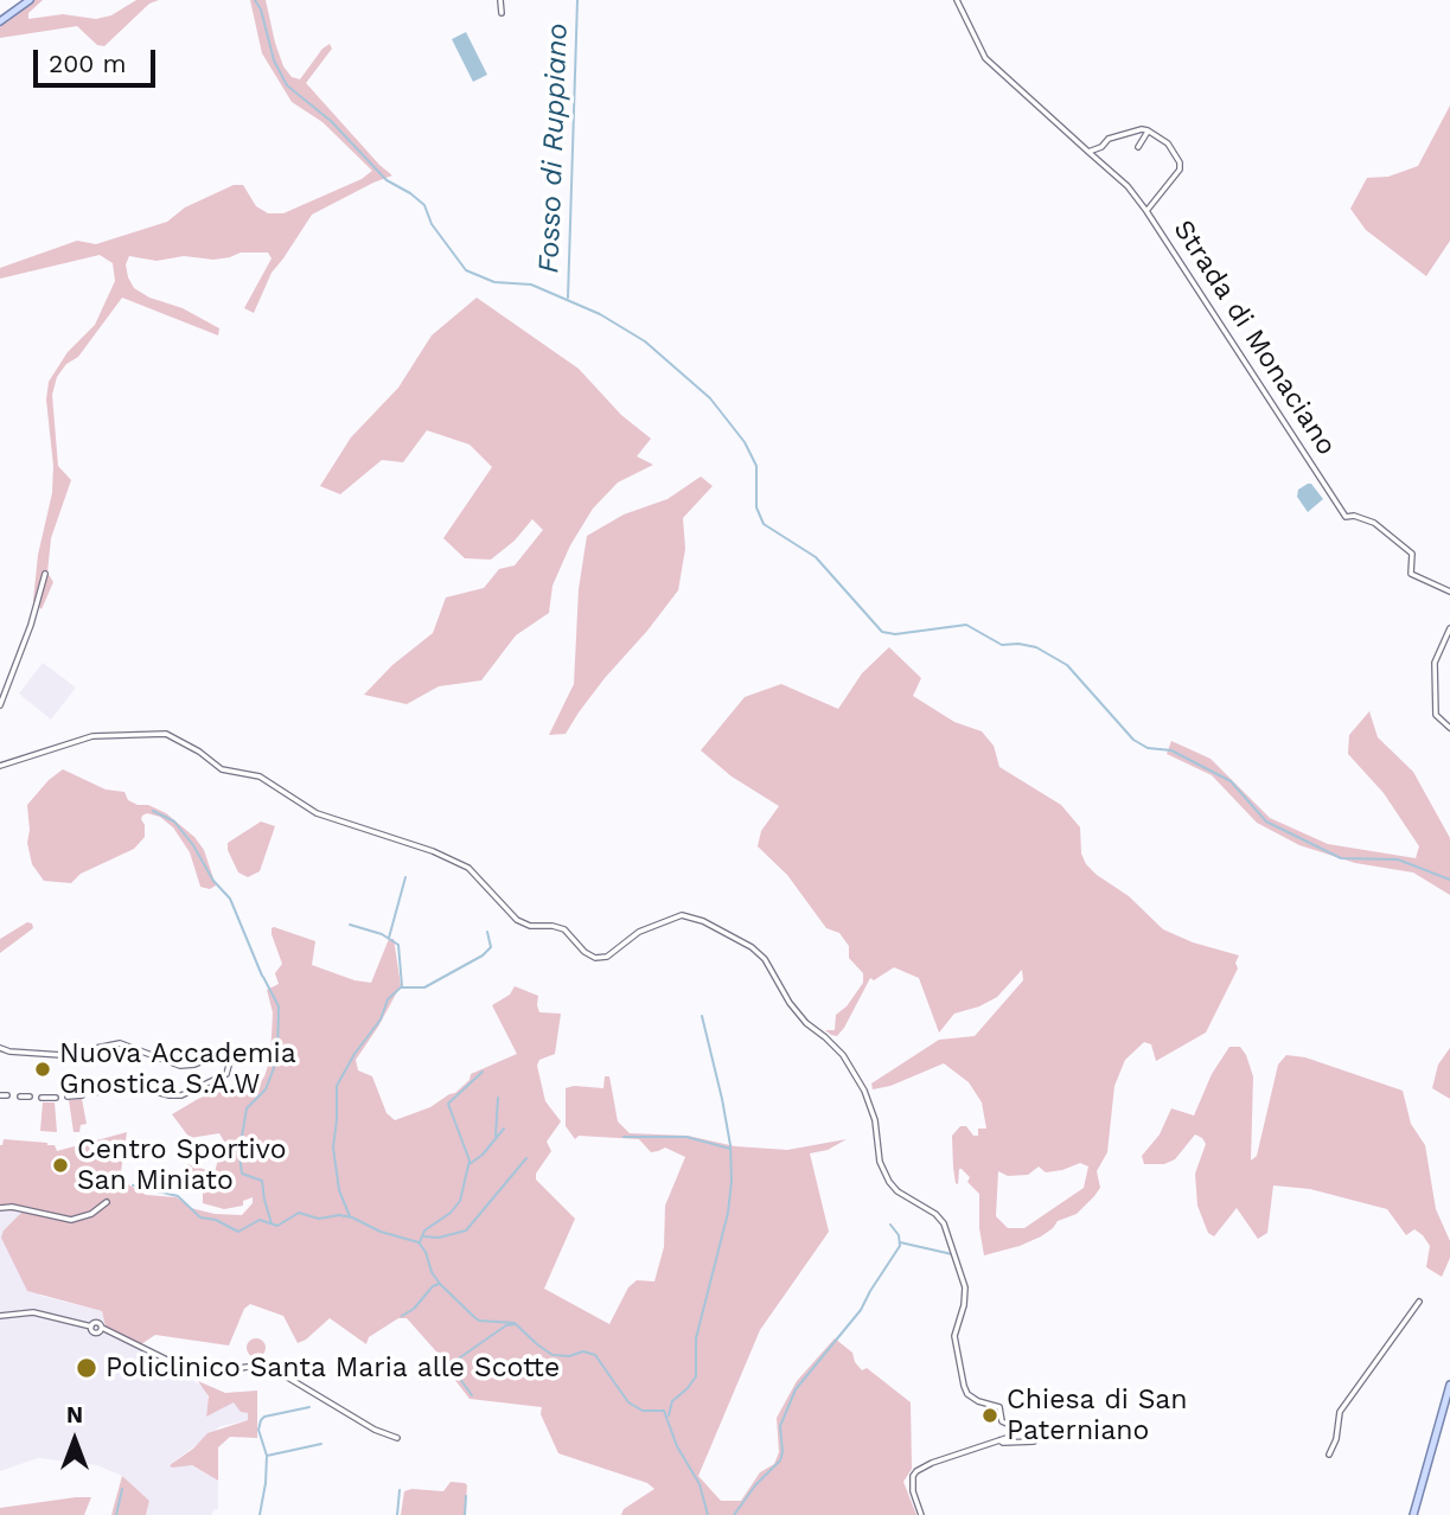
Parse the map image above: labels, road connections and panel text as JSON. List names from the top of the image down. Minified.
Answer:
{"streets":{"street":["Strada di Monaciano"]},"water":["Fosso di Ruppiano"],"places":["Nuova Accademia Gnostica S.A.W","Centro Sportivo San Miniato","Policlinico Santa Maria alle Scotte","Chiesa di San Paterniano"],"scale_bar":"200 m","north":"top"}
